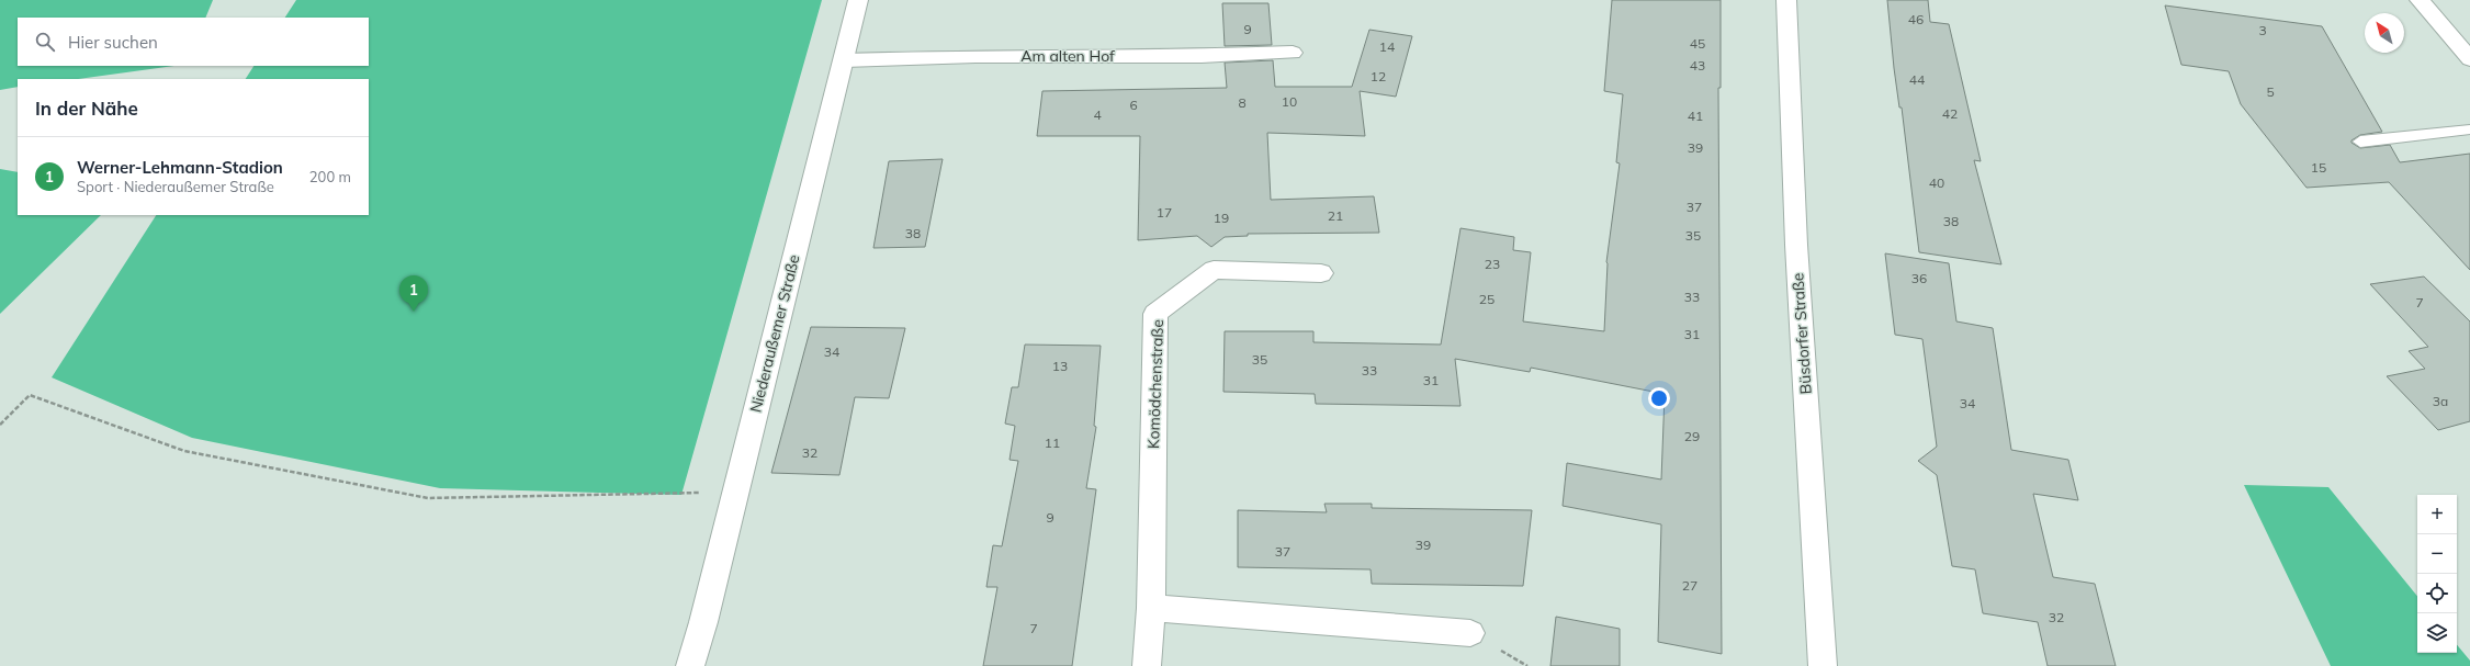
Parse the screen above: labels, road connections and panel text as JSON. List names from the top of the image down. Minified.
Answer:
{"streets":{"street":["Am alten Hof","Niederaußemer Straße","Büsdorfer Straße","Komödchenstraße"]},"crossings":[["Am alten Hof","Niederaußemer Straße"]],"house_numbers":["46","9","3","45","14","43","12","44","5","10","8","6","42","4","41","39","15","40","37","17","21","19","38","38","35","23","36","33","25","7","31","34","35","13","33","31","3a","34","29","11","32","9","39","37","27","32","7"],"north":"top left","page":{"search":"Hier suchen","heading":"In der Nähe","list":[{"mark":"1","name":"Werner-Lehmann-Stadion","note":"Sport · Niederaußemer Straße","value":"200 m"}],"pins":"1","map_buttons":["+","−"]}}
